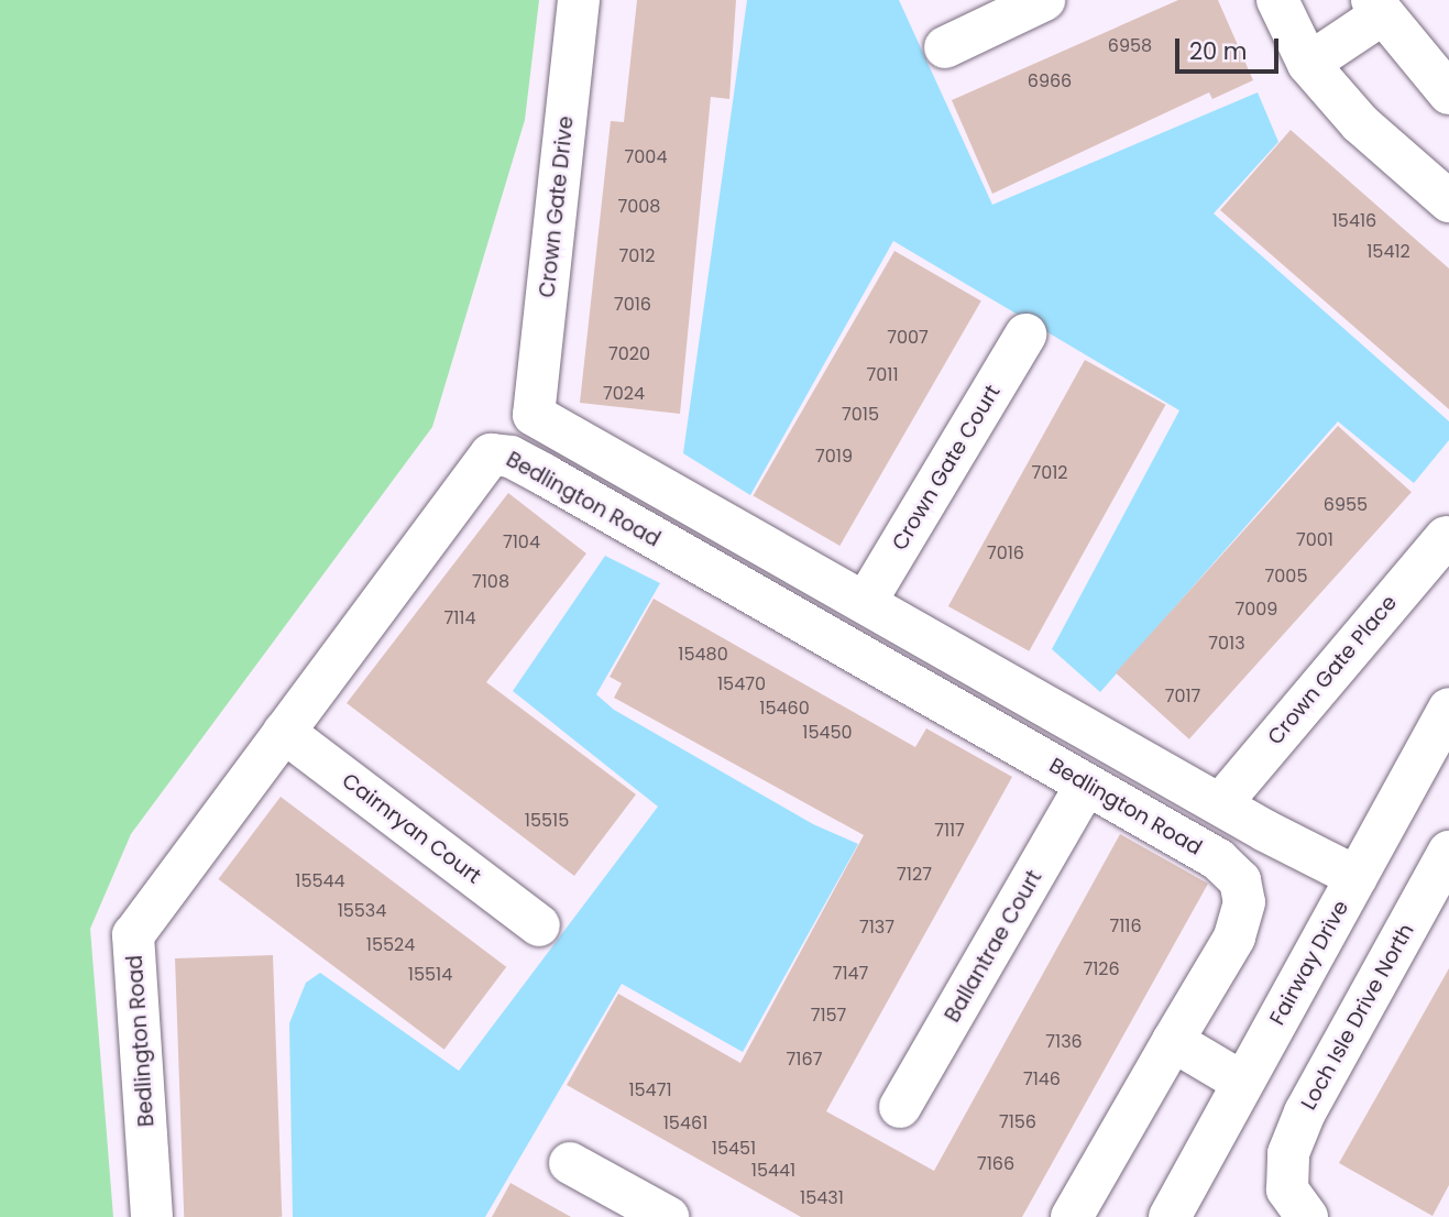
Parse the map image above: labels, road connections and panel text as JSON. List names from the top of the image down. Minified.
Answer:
{"streets":{"street":["Crown Gate Drive","Crown Gate Court","Bedlington Road","Crown Gate Place","Cairnryan Court","Ballantrae Court","Fairway Drive","Loch Isle Drive North"]},"crossings":[["Crown Gate Drive","Crown Gate Court"],["Bedlington Road","Cairnryan Court"],["Bedlington Road","Ballantrae Court"]],"house_numbers":["6958","6966","7004","7008","15416","15412","7012","7016","7007","7020","7011","7024","7015","7019","7012","6955","7001","7104","7016","7005","7108","7009","7114","7013","15480","15470","7017","15460","15450","15515","7117","7127","15544","15534","7116","7137","15524","7126","7147","15514","7157","7136","7167","7146","15471","7156","15461","15451","7166","15441","15431"],"scale_bar":"20 m"}
